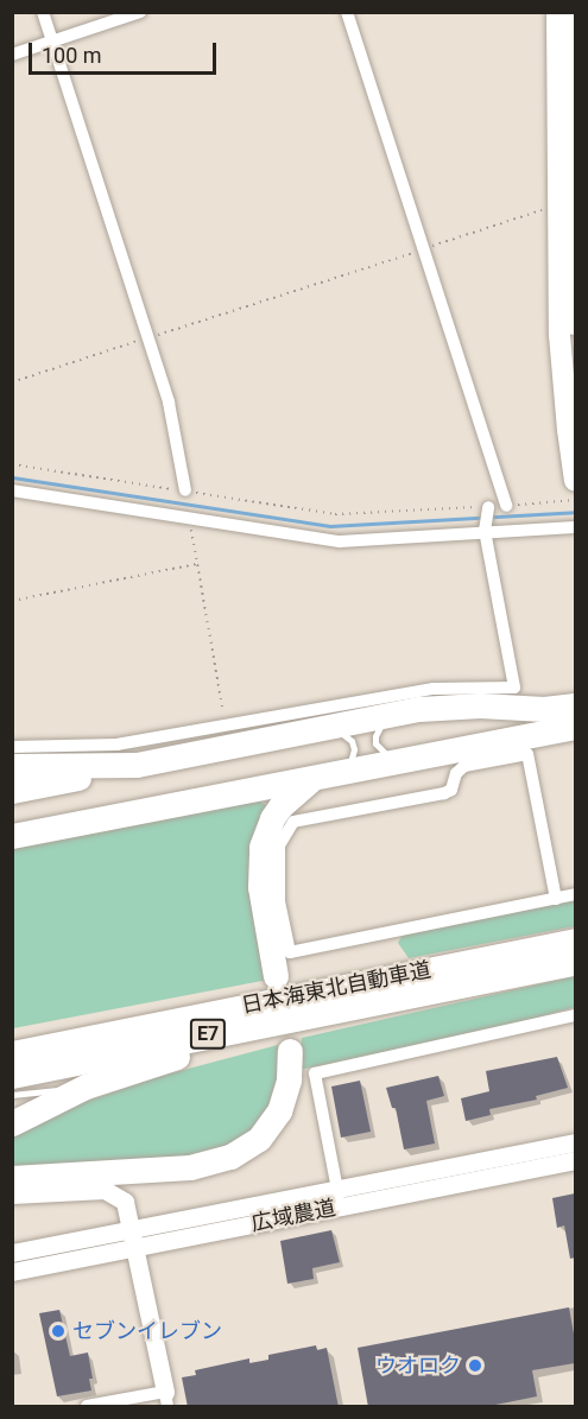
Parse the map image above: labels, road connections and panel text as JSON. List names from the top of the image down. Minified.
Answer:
{"streets":{"highway":["日本海東北自動車道","E7"],"street":["広域農道"]},"places":["セブンイレブン","ウオロク"],"scale_bar":"100 m"}
